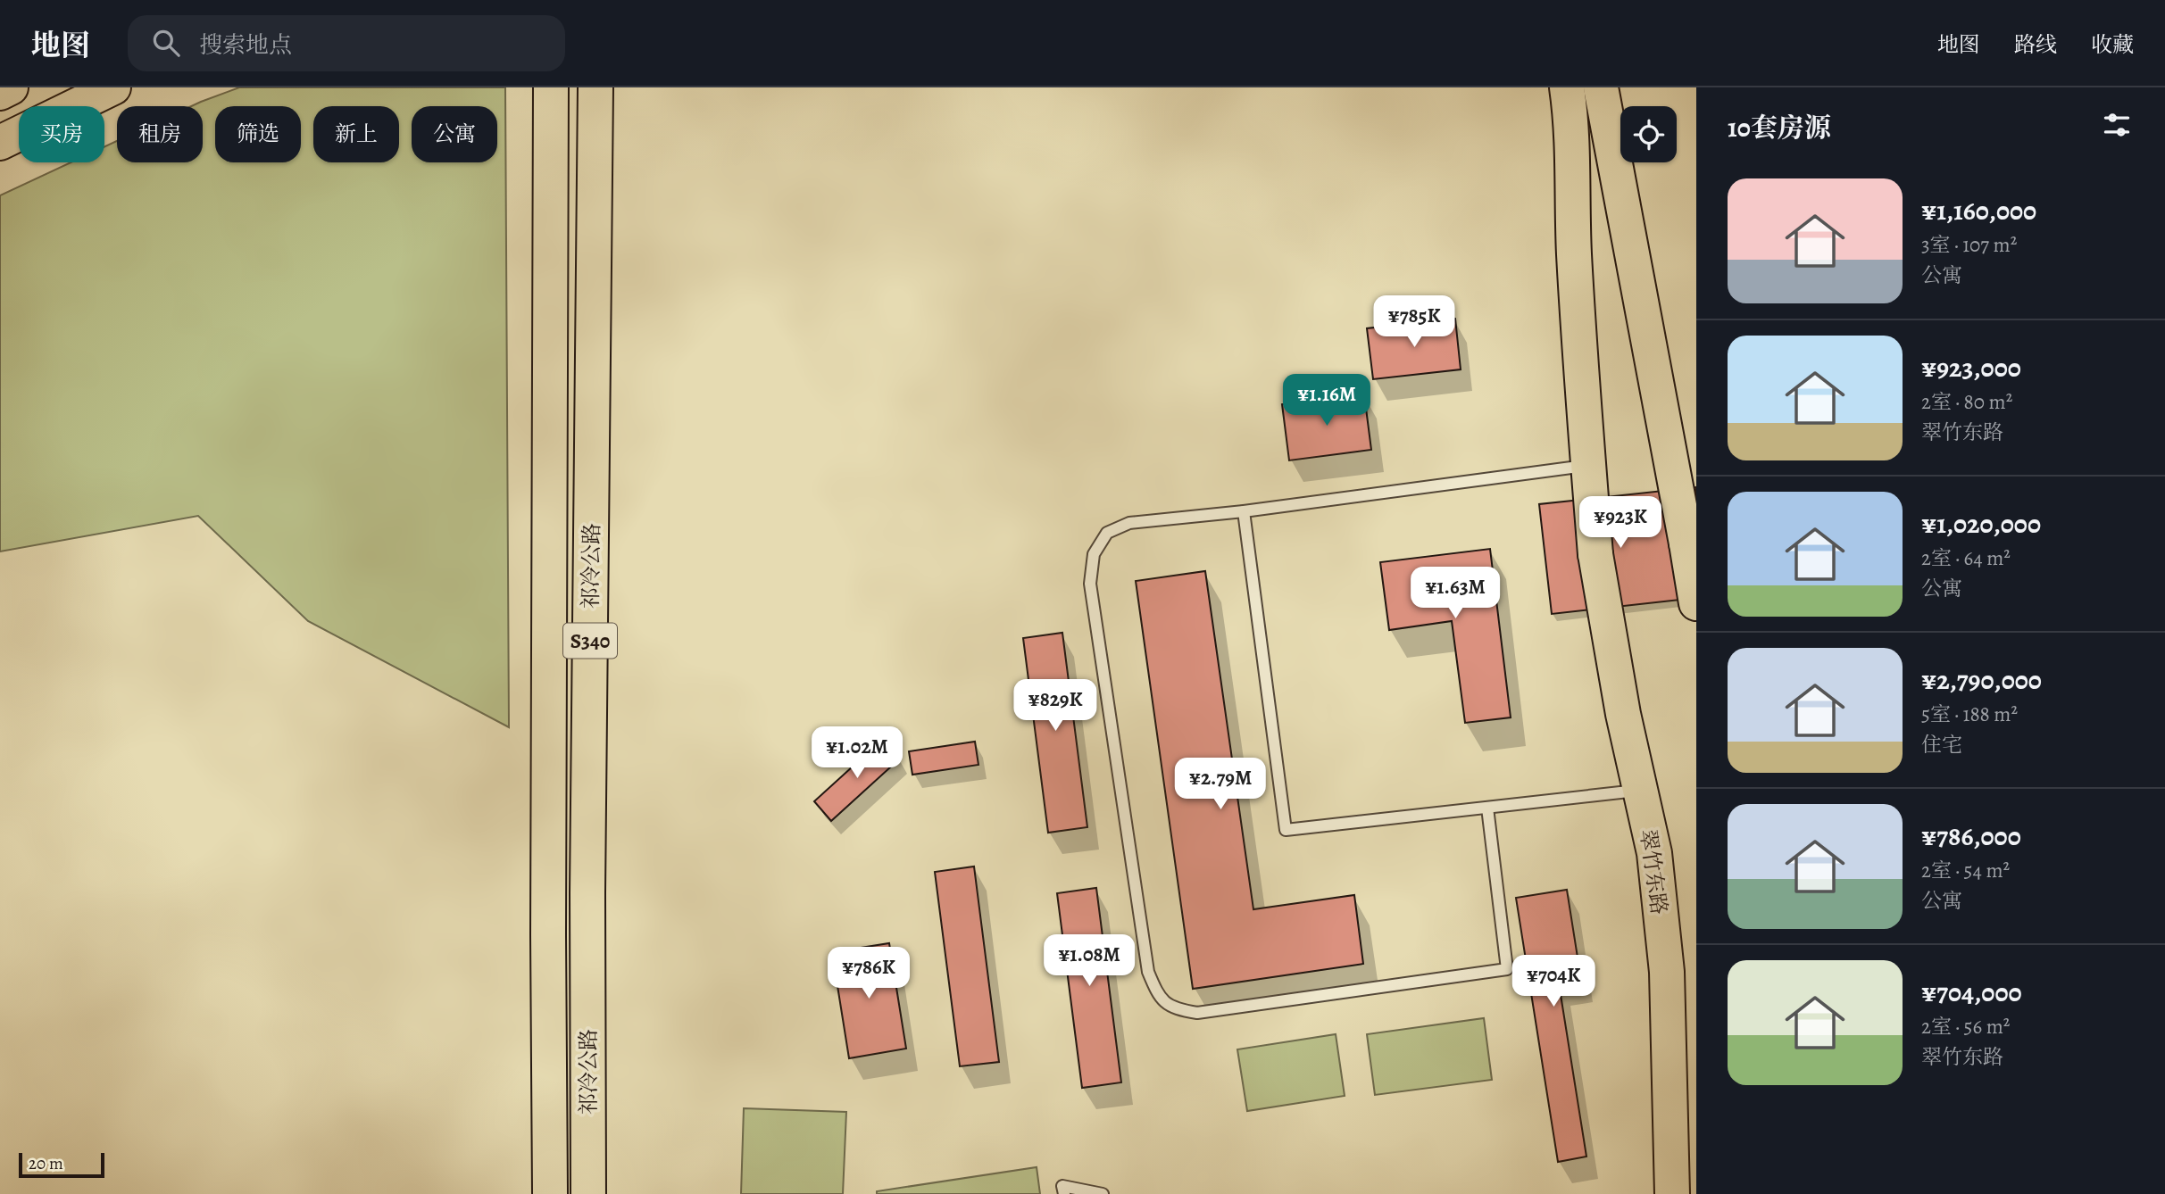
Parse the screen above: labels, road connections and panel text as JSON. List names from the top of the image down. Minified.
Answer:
{"streets":{"main road":["祁冷公路","S340","翠竹东路"]},"scale_bar":"20 m","page":{"header":"地图","search":"搜索地点","nav":["地图","路线","收藏"],"heading":"10套房源","chip":["买房","租房","筛选","新上","公寓"],"list":[{"name":"¥1,160,000","note":"3室 · 107 m² · 公寓"},{"name":"¥923,000","note":"2室 · 80 m² · 翠竹东路"},{"name":"¥1,020,000","note":"2室 · 64 m² · 公寓"},{"name":"¥2,790,000","note":"5室 · 188 m² · 住宅"},{"name":"¥786,000","note":"2室 · 54 m² · 公寓"},{"name":"¥704,000","note":"2室 · 56 m² · 翠竹东路"}],"price":["¥785K","¥1.16M","¥923K","¥1.63M","¥829K","¥1.02M","¥2.79M","¥1.08M","¥786K","¥704K"],"scale":"20 m"}}
